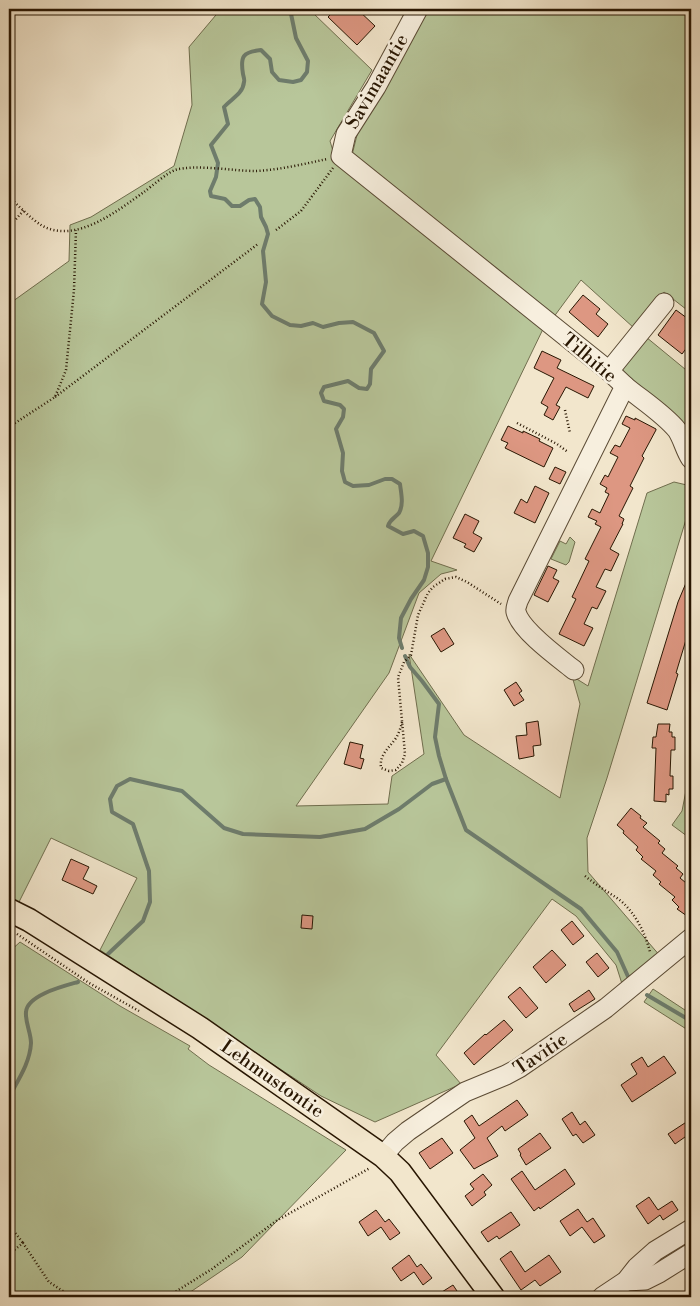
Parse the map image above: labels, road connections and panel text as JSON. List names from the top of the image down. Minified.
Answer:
{"streets":{"main road":["Lehmustontie"],"street":["Savimaantie","Tilhitie","Tavitie"]},"crossings":[["Savimaantie","Tilhitie"],["Tavitie","Lehmustontie"]]}
